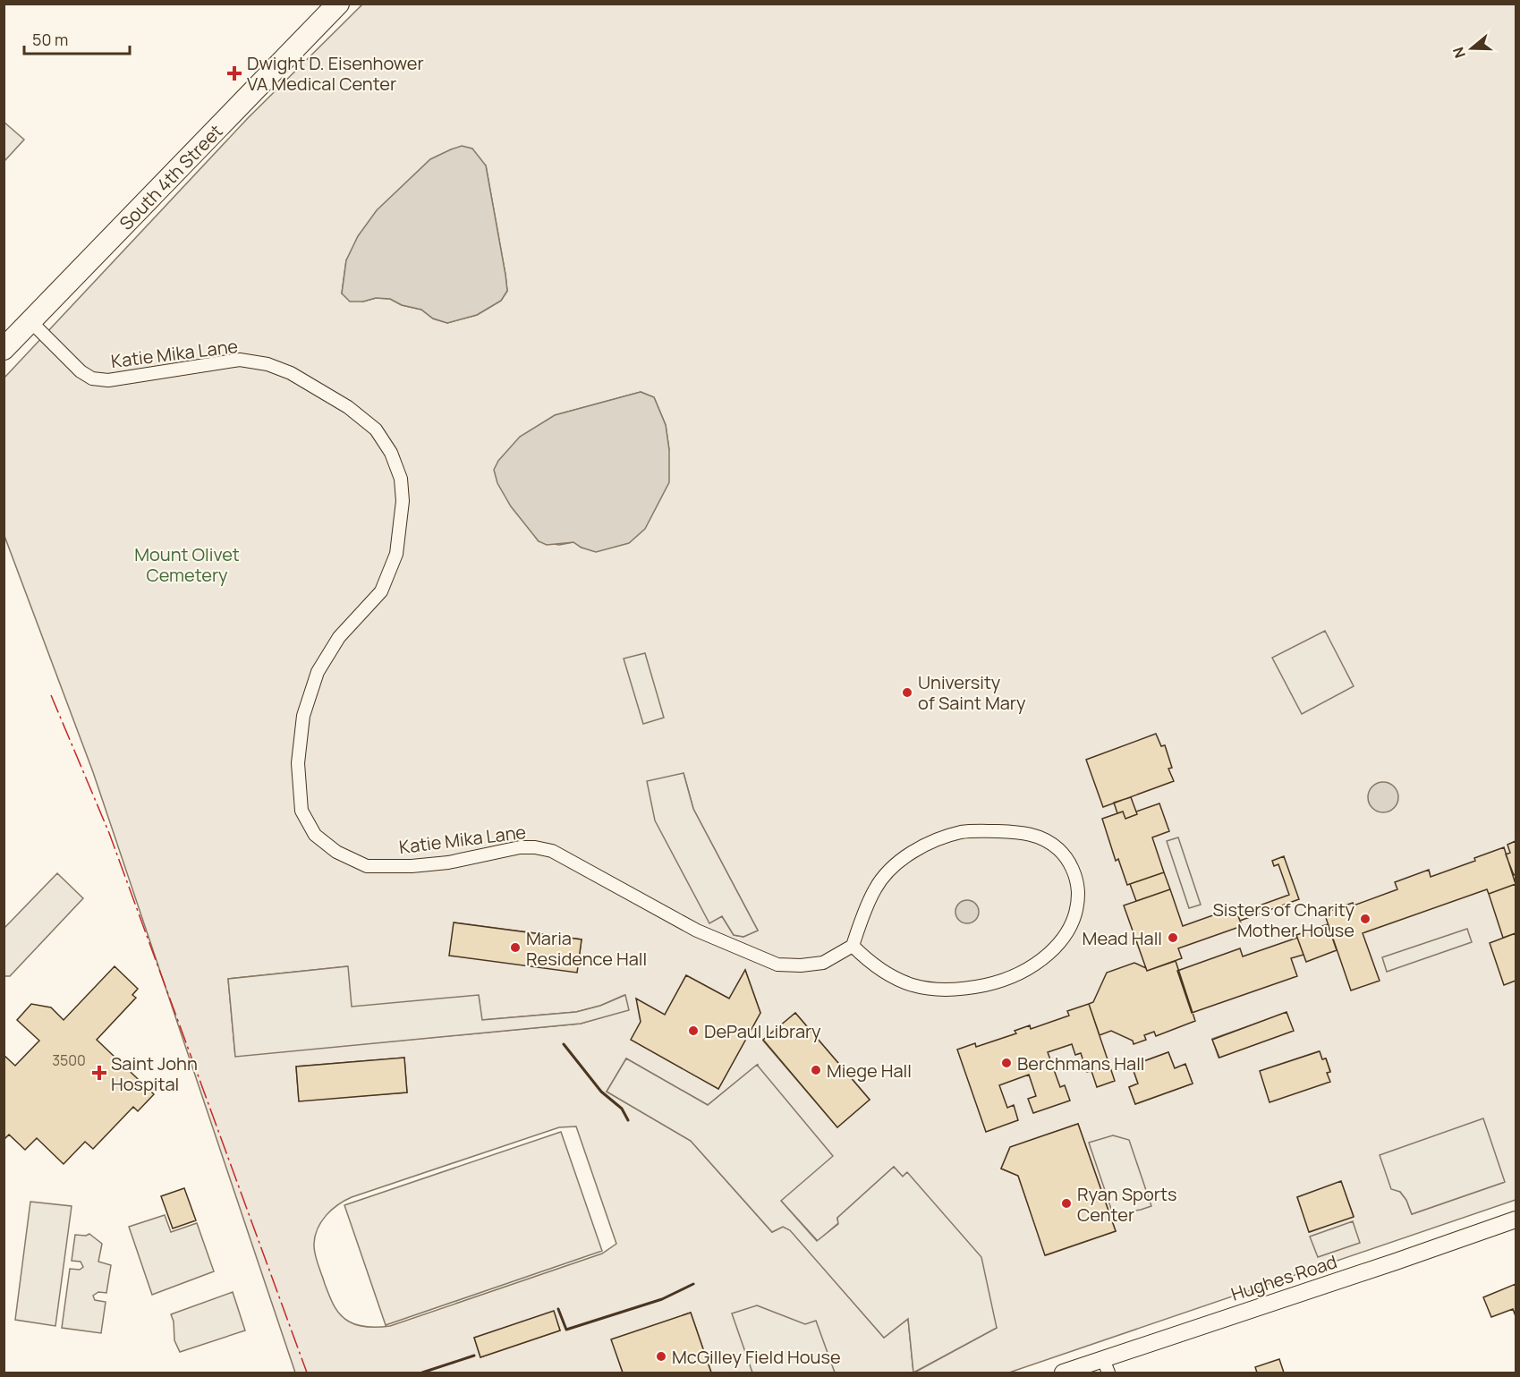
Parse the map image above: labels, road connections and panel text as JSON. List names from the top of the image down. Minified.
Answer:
{"streets":{"highway":["South 4th Street"],"street":["Katie Mika Lane","Hughes Road"]},"crossings":[["South 4th Street","Katie Mika Lane"]],"parks":["Mount Olivet Cemetery"],"places":{"health":["Dwight D. Eisenhower VA Medical Center","Saint John Hospital"],"other":["University of Saint Mary","Sisters of Charity Mother House","Mead Hall","Maria Residence Hall","DePaul Library","Berchmans Hall","Miege Hall","Ryan Sports Center","McGilley Field House"]},"house_numbers":["3500"],"scale_bar":"50 m","north":"left"}
